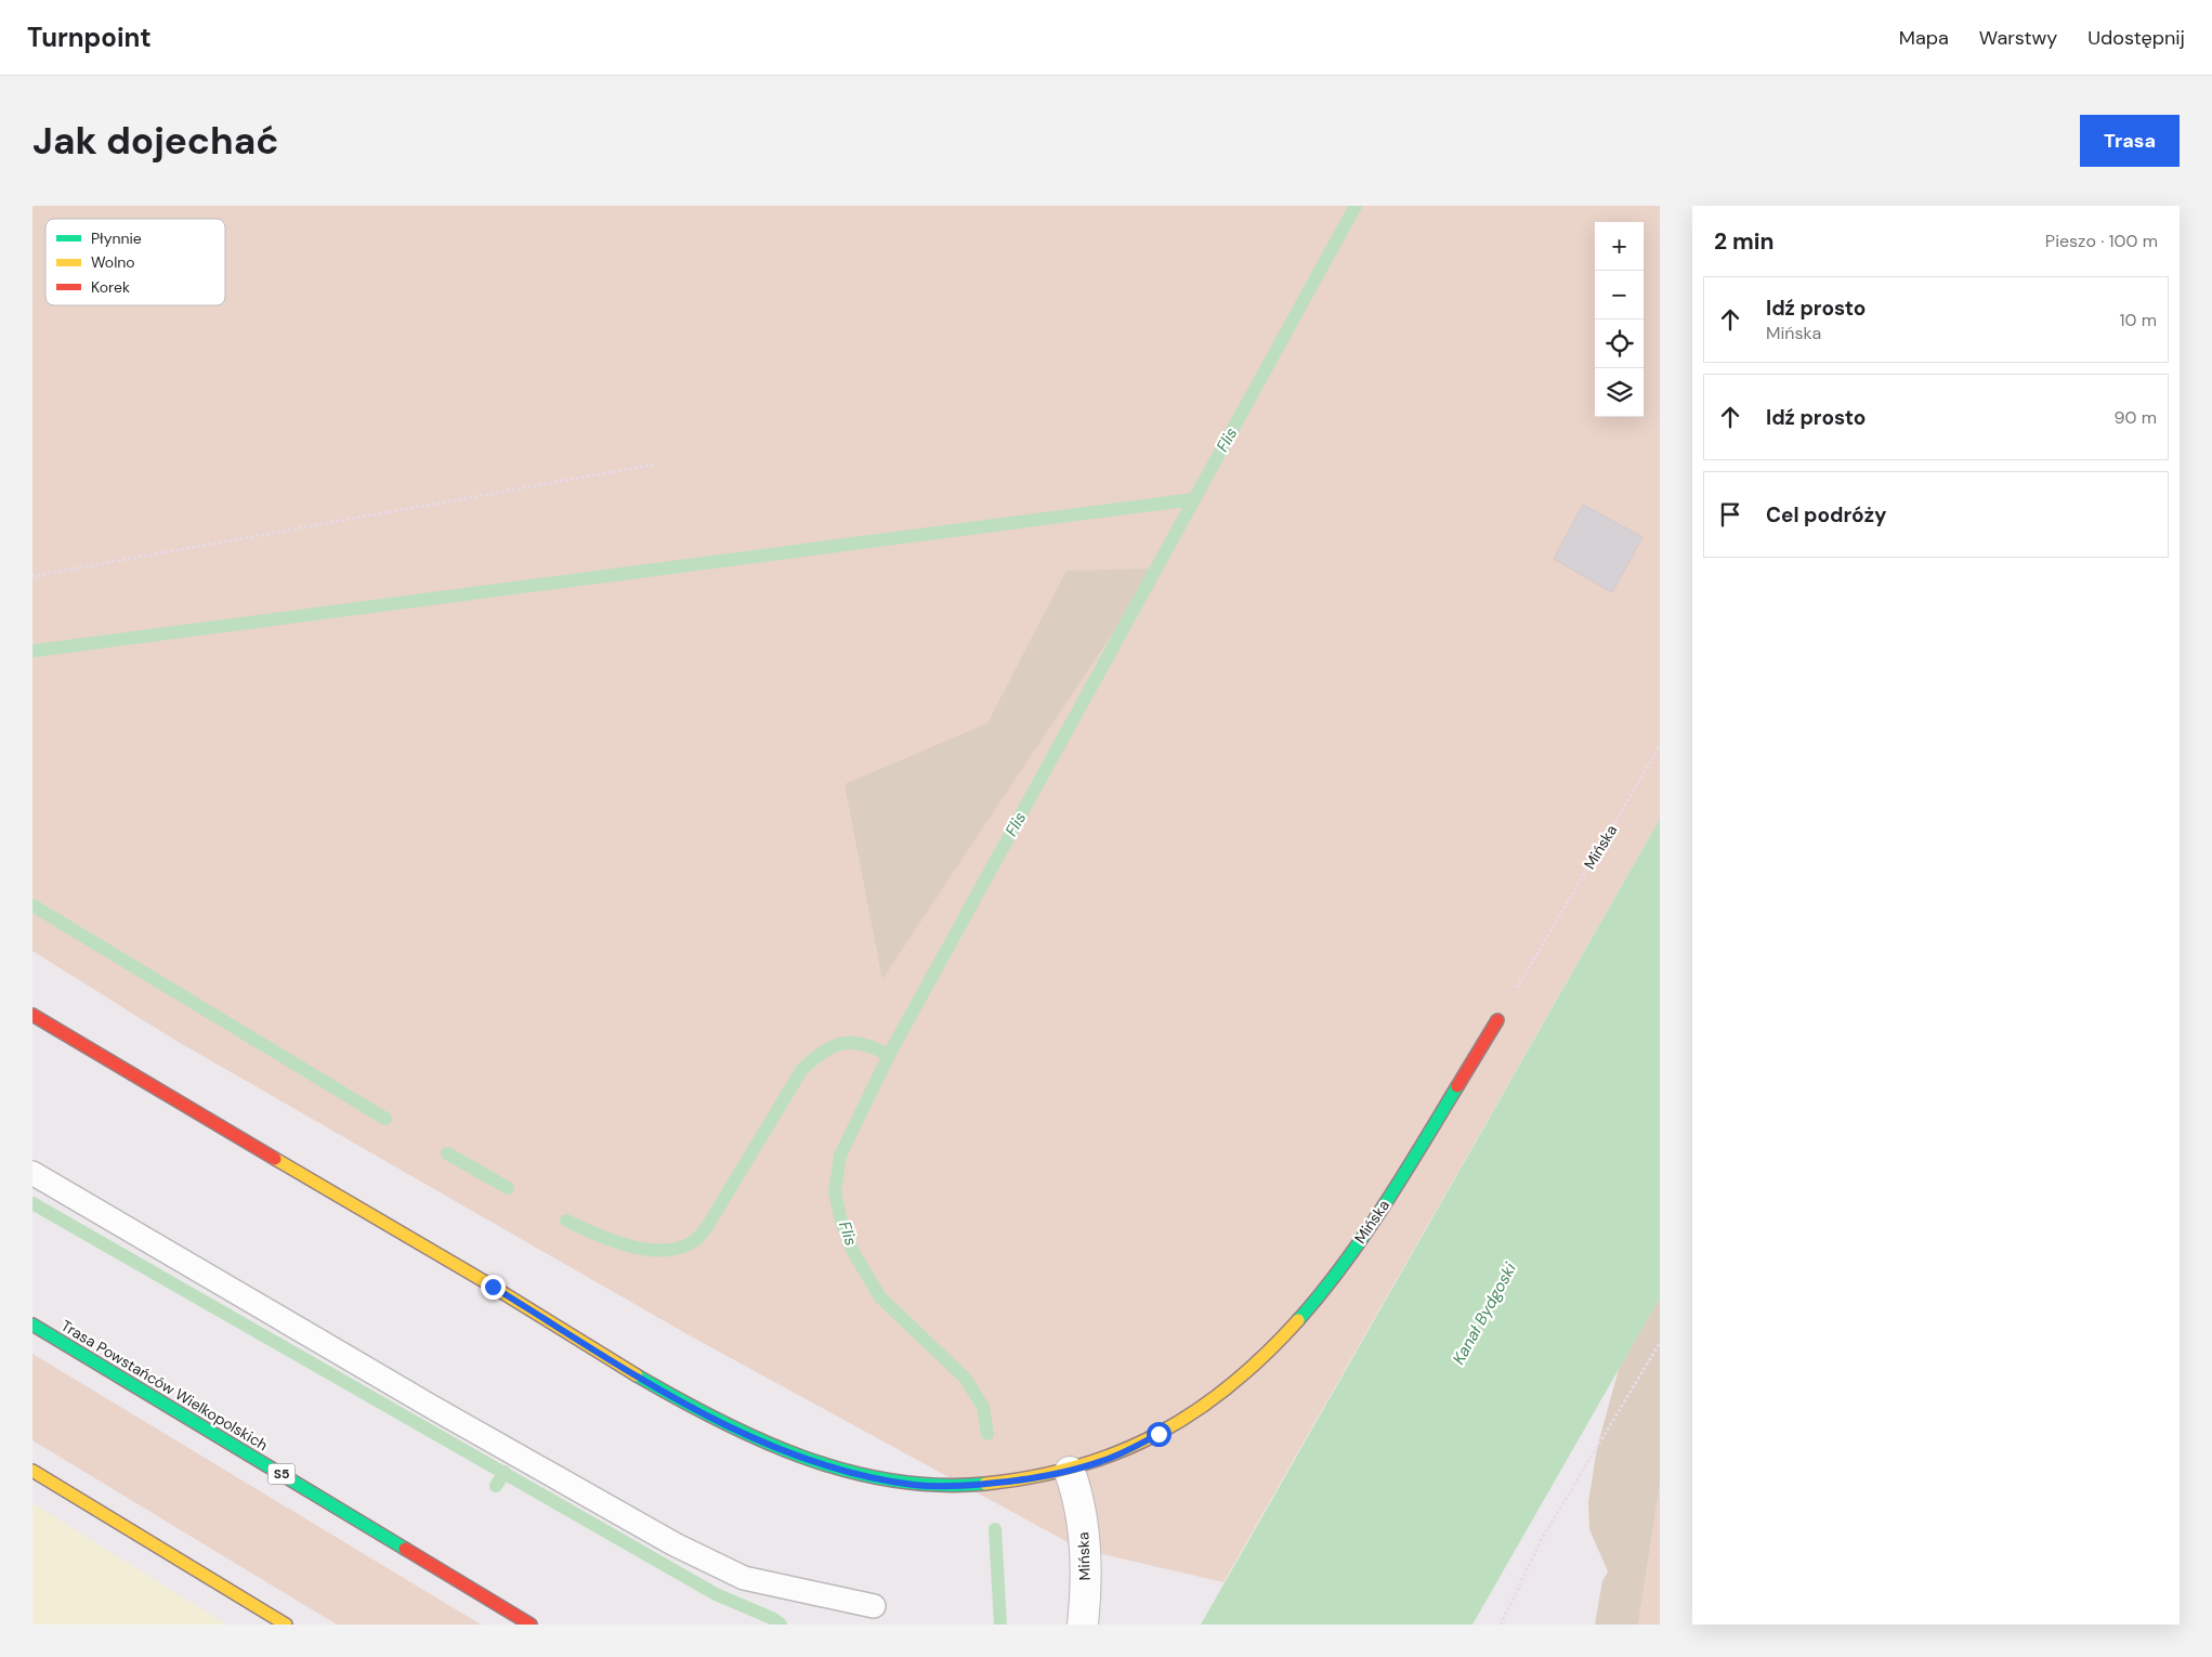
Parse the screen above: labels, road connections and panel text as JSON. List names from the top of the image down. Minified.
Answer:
{"streets":{"main road":["Mińska","Trasa Powstańców Wielkopolskich","S5"]},"water":["Flis","Kanał Bydgoski"],"legend":["Płynnie","Wolno","Korek"],"page":{"header":"Turnpoint","nav":["Mapa","Warstwy","Udostępnij"],"buttons":"Trasa","title":"Jak dojechać","heading":["2 min","Pieszo · 100 m"],"map_buttons":["+","−"],"list":[["Idź prosto","Mińska","10 m"],["Idź prosto","90 m"],"Cel podróży"]}}
